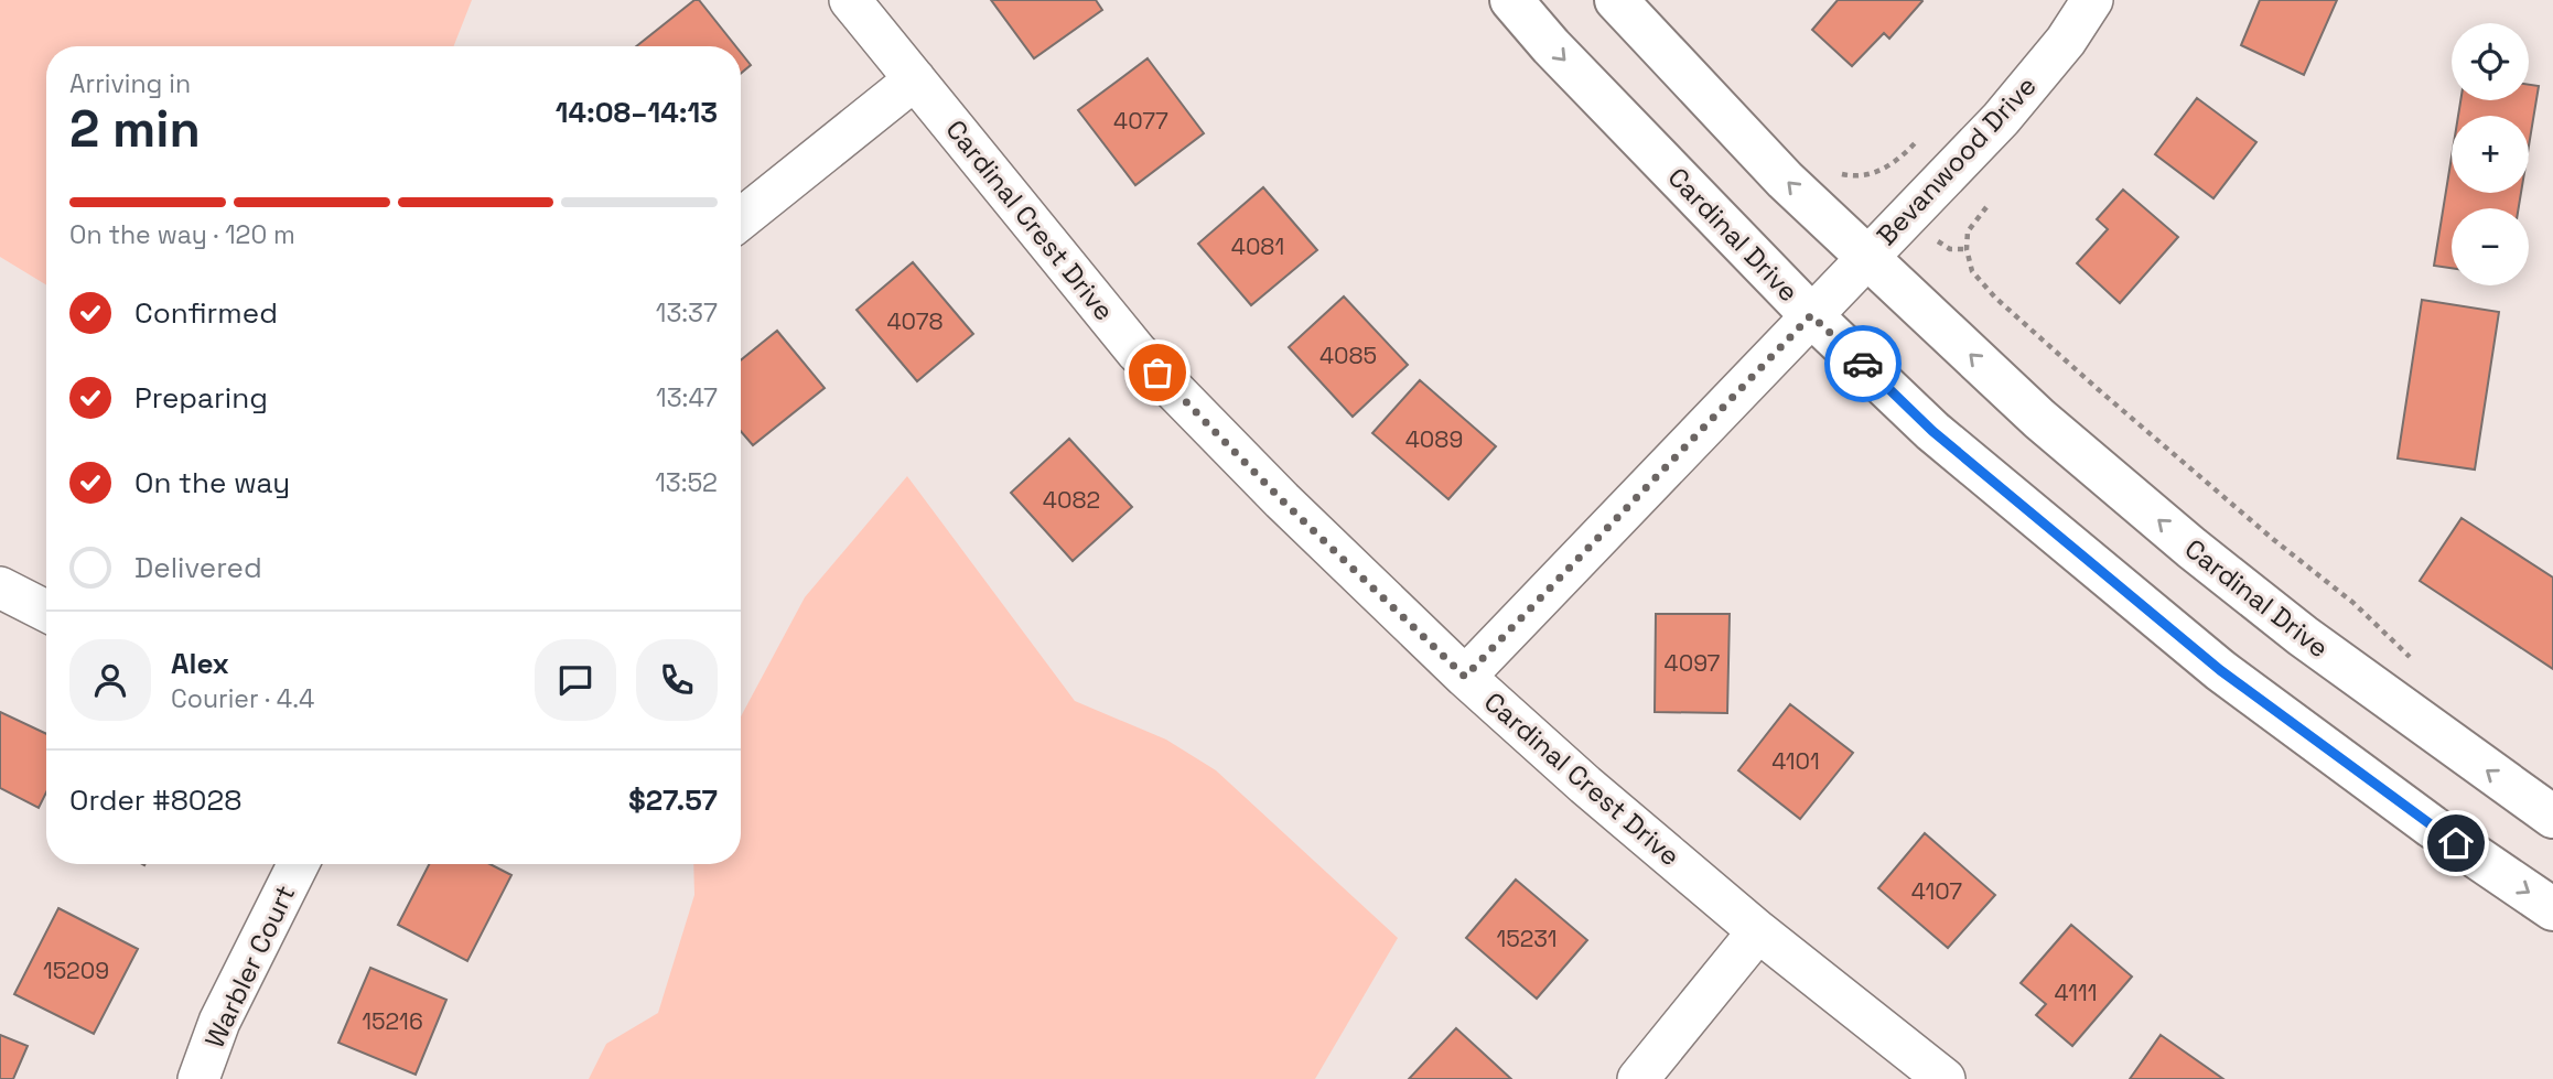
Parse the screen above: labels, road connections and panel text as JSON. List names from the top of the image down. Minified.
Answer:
{"streets":{"main road":["Cardinal Drive"],"street":["Bevanwood Drive","Cardinal Crest Drive","Warbler Court"]},"crossings":[["Bevanwood Drive","Cardinal Crest Drive"],["Bevanwood Drive","Cardinal Drive"]],"house_numbers":["4077","4081","4078","4085","4089","4082","4097","4101","4107","15231","15209","4111","15216"],"page":{"map_buttons":["+","−"],"heading":["2 min","Arriving in","14:08–14:13"],"panel":["Alex","Courier · 4.4","Order #8028","$27.57"],"bar":"On the way · 120 m","list":[["Confirmed","13:37"],["Preparing","13:47"],["On the way","13:52"],"Delivered"]}}
